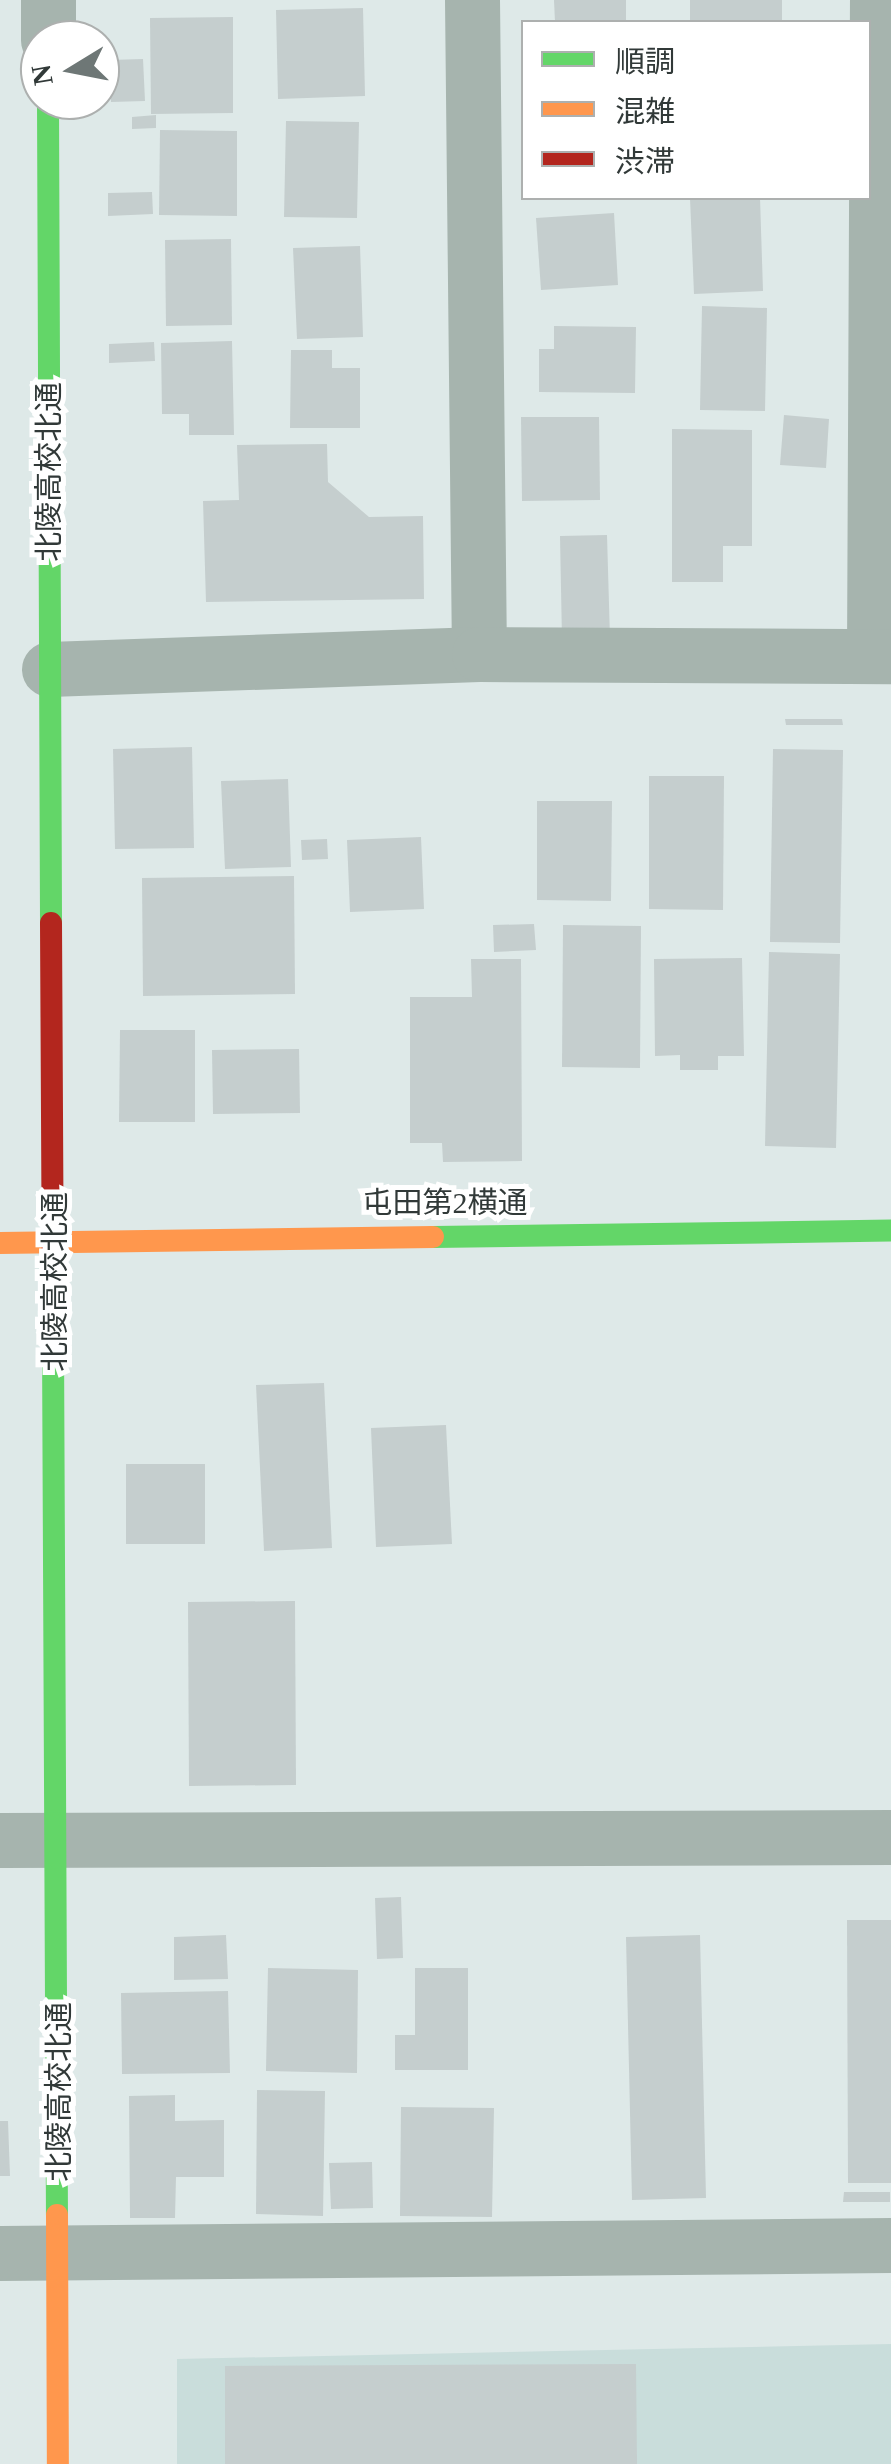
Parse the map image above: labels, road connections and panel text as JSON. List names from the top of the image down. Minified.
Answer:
{"streets":{"street":["北陵高校北通","屯田第2横通"]},"crossings":[["北陵高校北通","屯田第2横通"]],"legend":["順調","混雑","渋滞"],"north":"left"}
